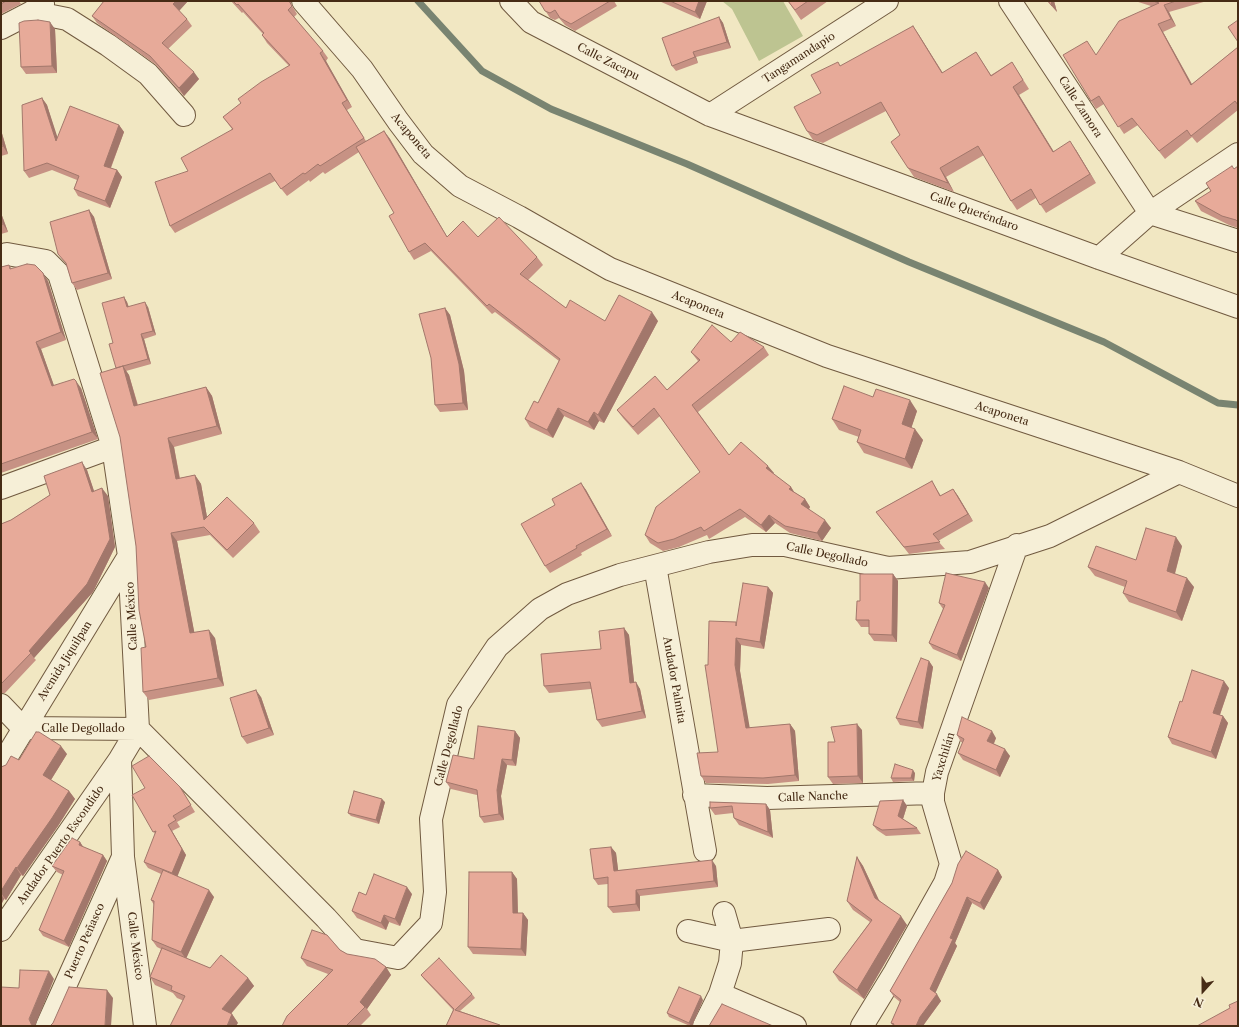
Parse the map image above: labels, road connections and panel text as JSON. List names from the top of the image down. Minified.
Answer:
{"streets":{"street":["Tangamandapio","Calle Zacapu","Calle Zamora","Acaponeta","Calle Queréndaro","Calle Degollado","Calle México","Avenida Jiquilpan","Andador Palmita","Yaxchilán","Calle Nanche","Andador Puerto Escondido","Puerto Peñasco"]},"crossings":[["Tangamandapio","Calle Zacapu"],["Tangamandapio","Calle Queréndaro"],["Calle Zacapu","Calle Queréndaro"],["Acaponeta","Calle Degollado"],["Calle Degollado","Calle México"],["Calle Degollado","Avenida Jiquilpan"],["Calle Degollado","Andador Palmita"],["Calle Degollado","Yaxchilán"],["Calle México","Avenida Jiquilpan"],["Calle México","Andador Puerto Escondido"],["Calle México","Puerto Peñasco"],["Andador Palmita","Calle Nanche"],["Yaxchilán","Calle Nanche"]],"north":"bottom"}
